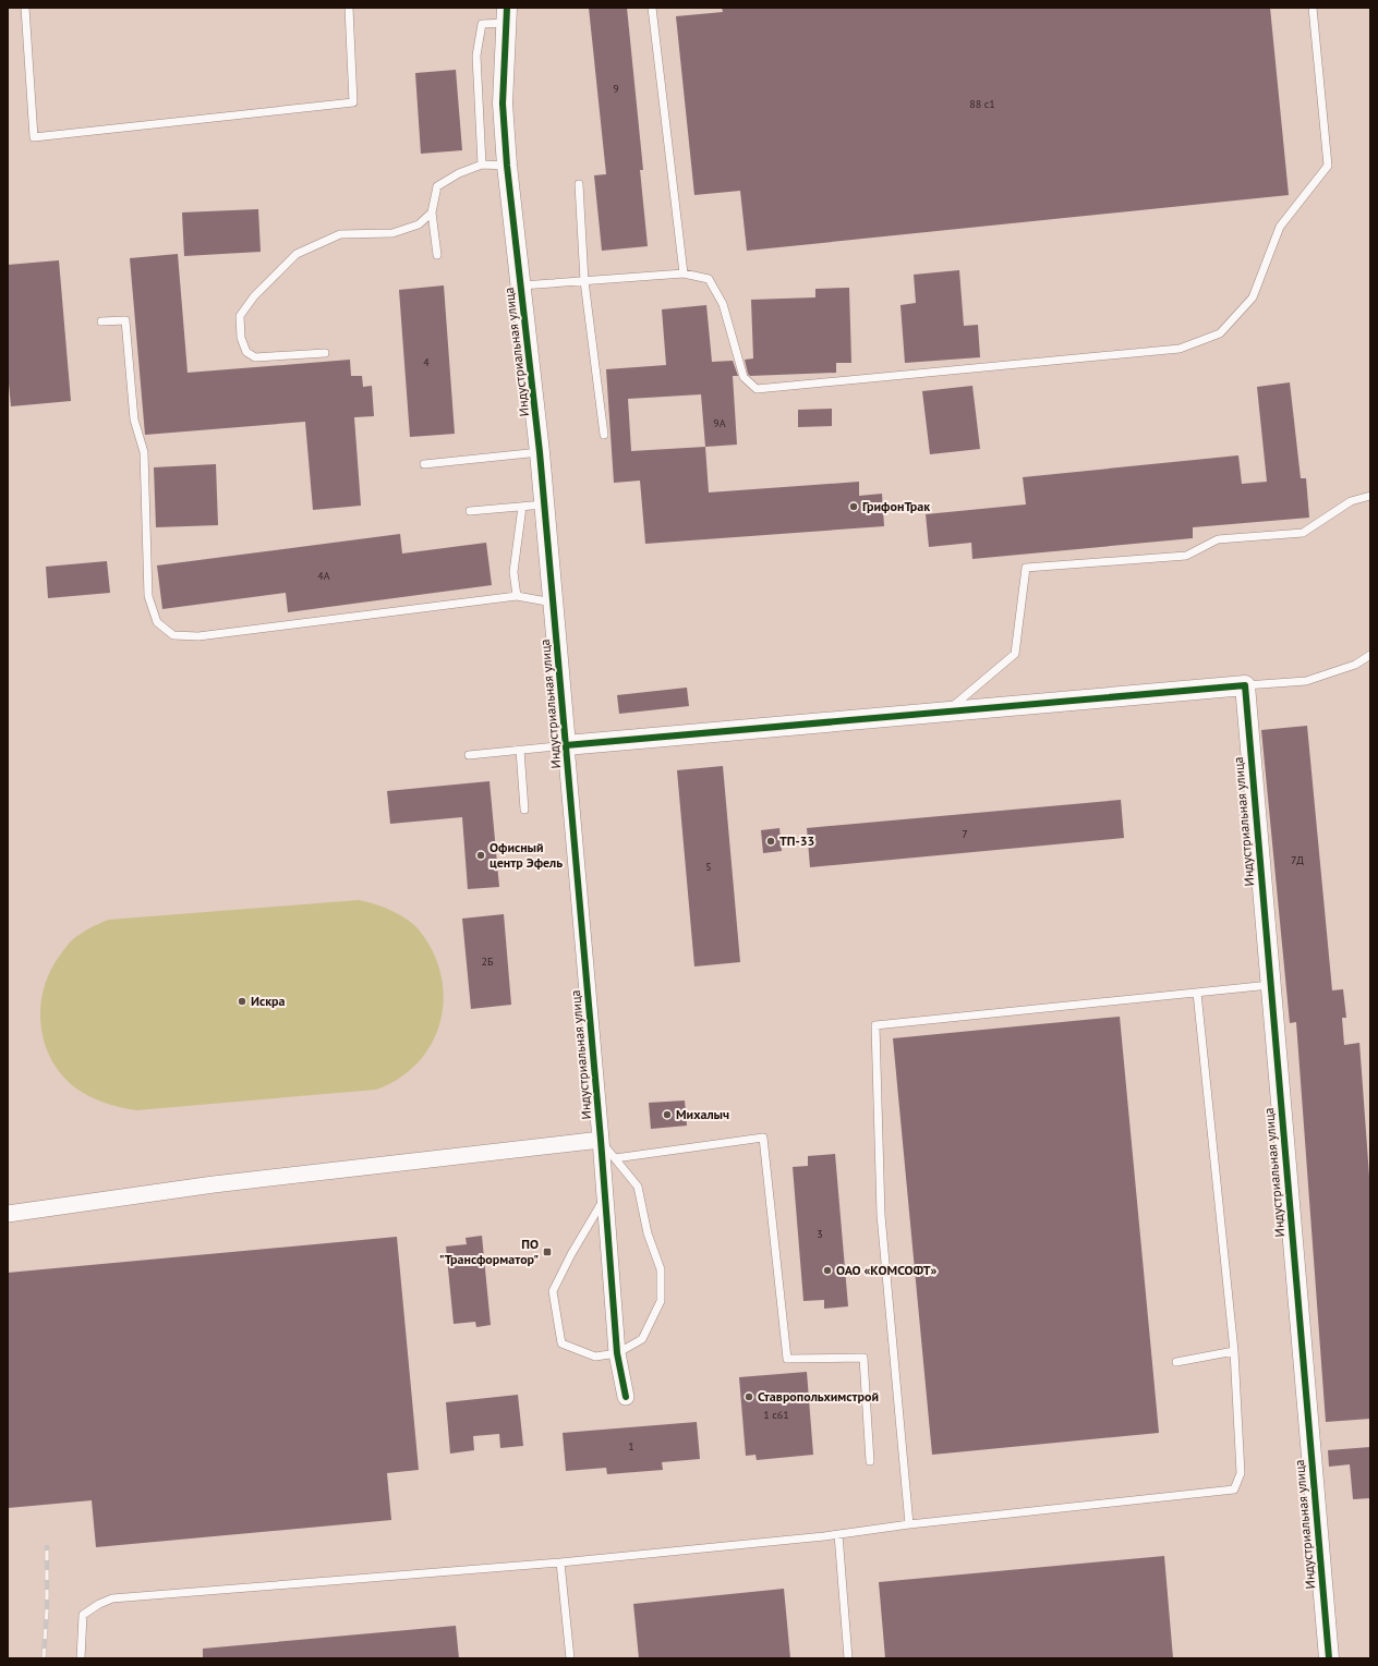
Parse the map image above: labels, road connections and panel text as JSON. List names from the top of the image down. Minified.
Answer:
{"streets":{"street":["Индустриальная улица"]},"places":{"other":["ГрифонТрак","ТП-33","Офисный центр Эфель","Искра","Михалыч","ОАО «КОМСОФТ»","Ставропольхимстрой"],"transit":["ПО \"Трансформатор\""]},"house_numbers":["9","88 с1","4","9А","4А","7","7Д","5","2Б","3","1 с61","1"]}
